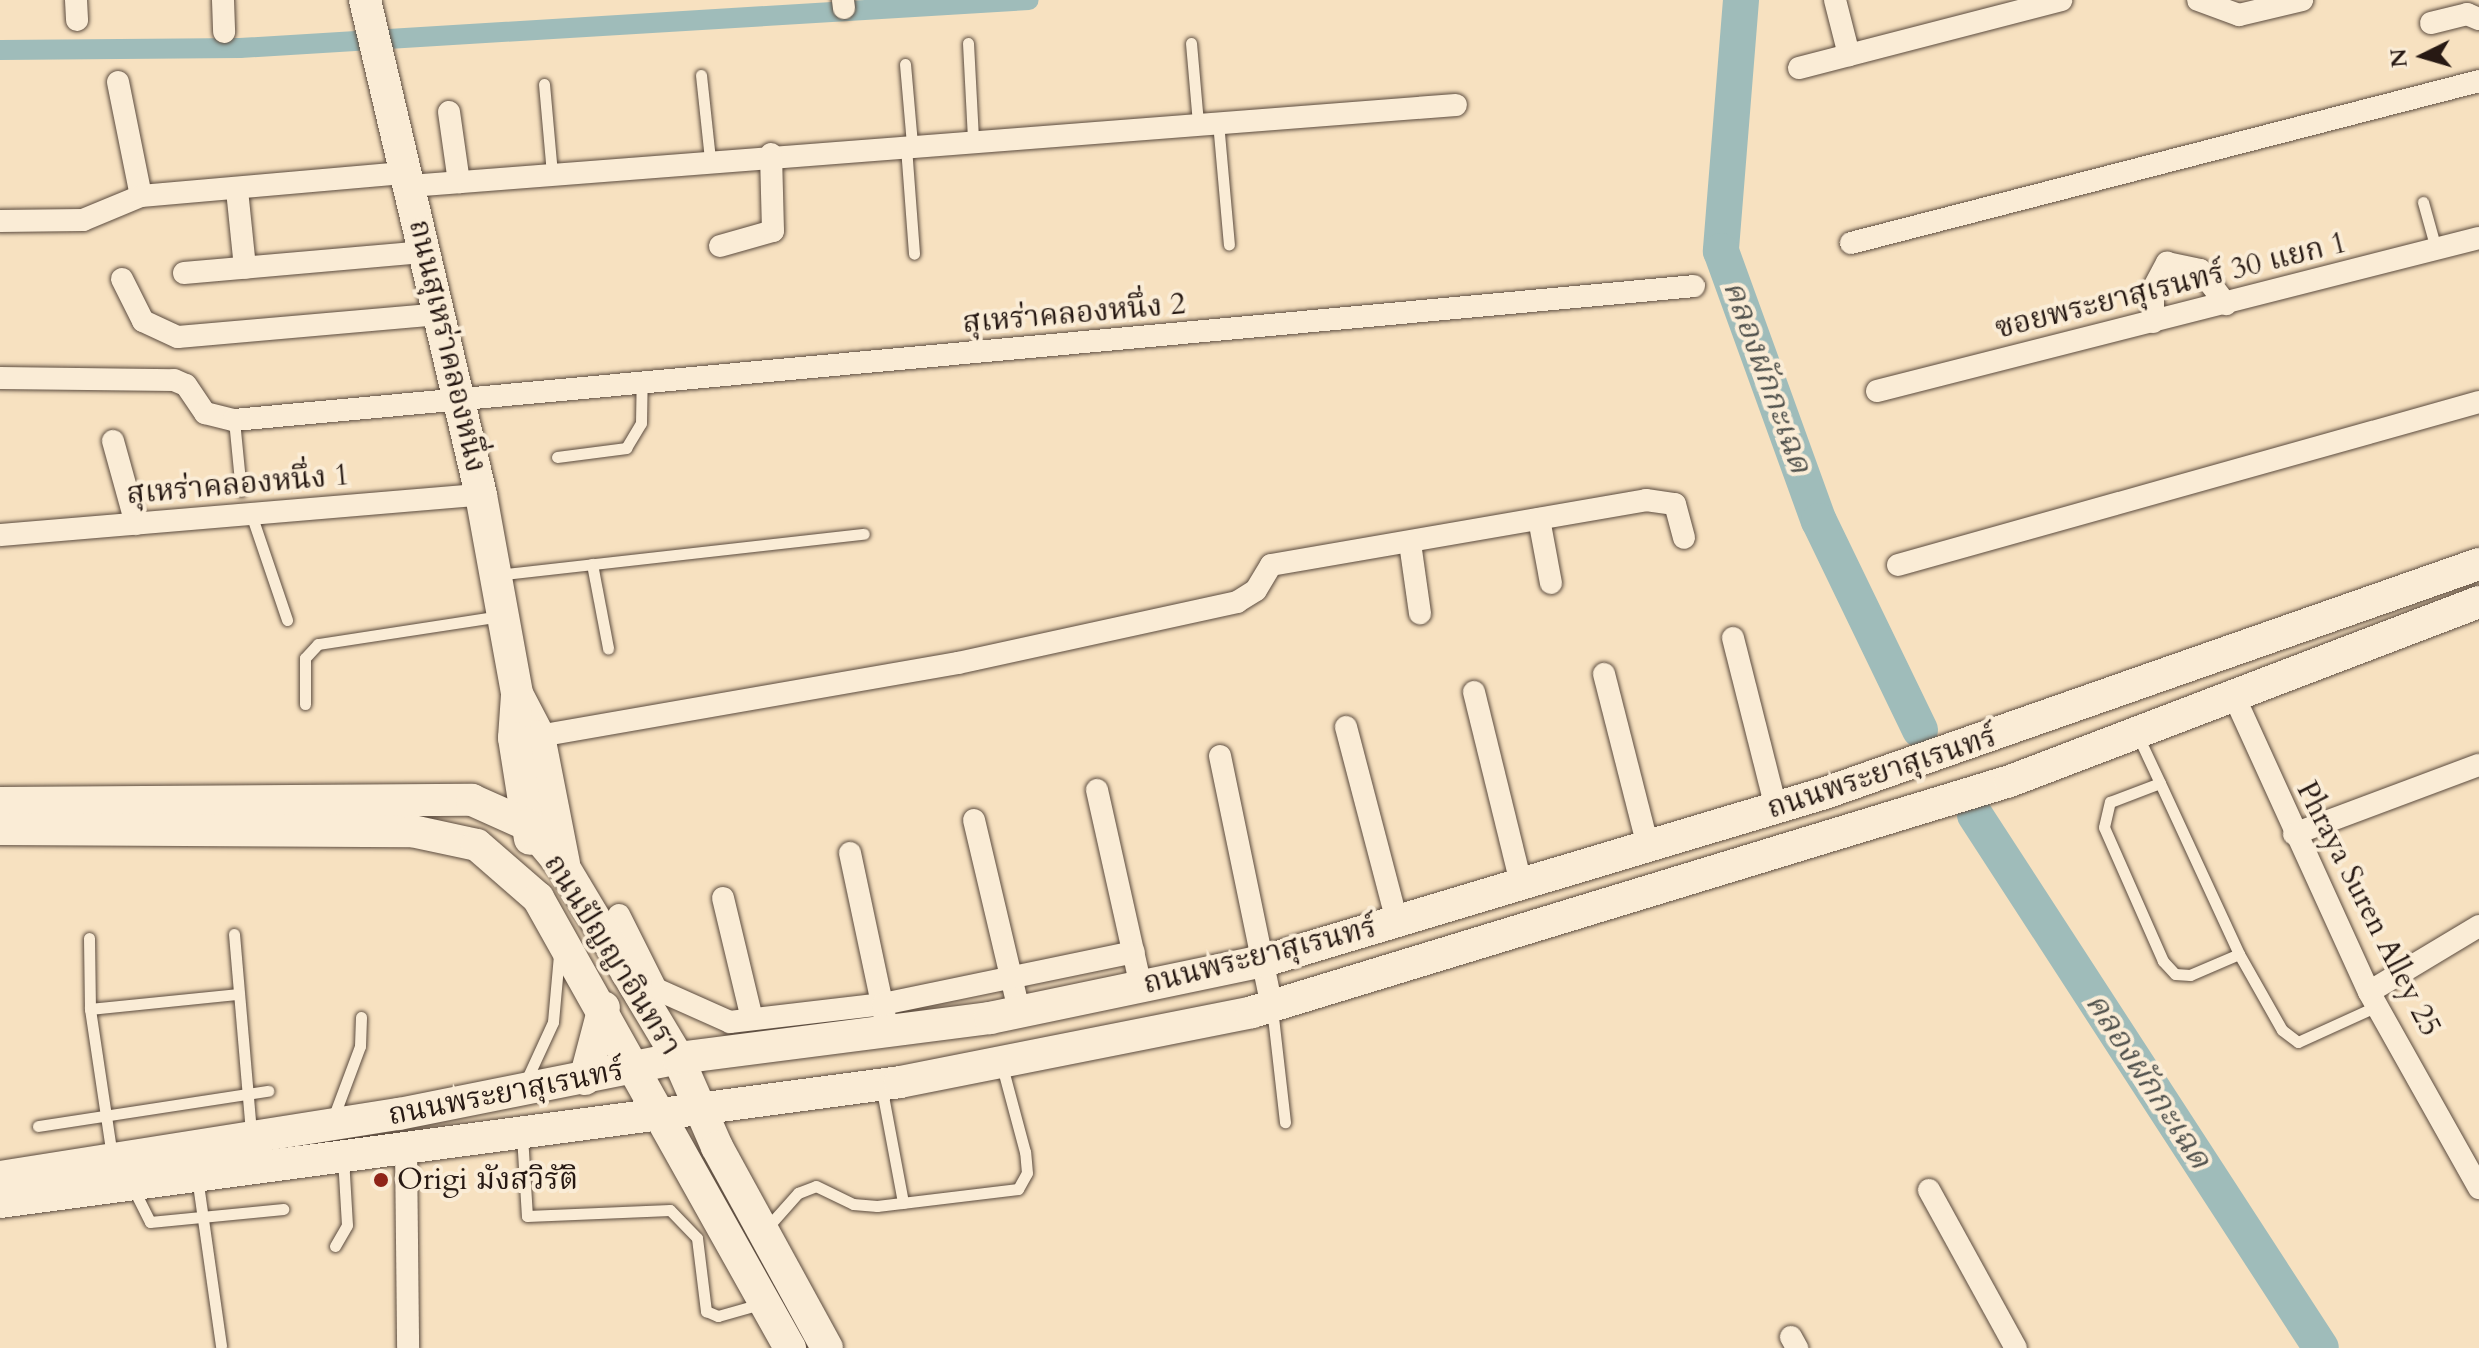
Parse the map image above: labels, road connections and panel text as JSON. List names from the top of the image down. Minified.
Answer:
{"streets":{"street":["ซอยพระยาสุเรนทร์ 30 แยก 1","สุเหร่าคลองหนึ่ง 2","ถนนสุเหร่าคลองหนึ่ง","สุเหร่าคลองหนึ่ง 1","ถนนพระยาสุเรนทร์","Phraya Suren Alley 25","ถนนปัญญาอินทรา"]},"crossings":[["สุเหร่าคลองหนึ่ง 2","ถนนสุเหร่าคลองหนึ่ง"],["ถนนสุเหร่าคลองหนึ่ง","สุเหร่าคลองหนึ่ง 1"],["ถนนสุเหร่าคลองหนึ่ง","ถนนปัญญาอินทรา"],["ถนนพระยาสุเรนทร์","Phraya Suren Alley 25"],["ถนนพระยาสุเรนทร์","ถนนปัญญาอินทรา"]],"water":["คลองผักกะเฉด"],"places":["Origi มังสวิรัติ"],"north":"left"}
